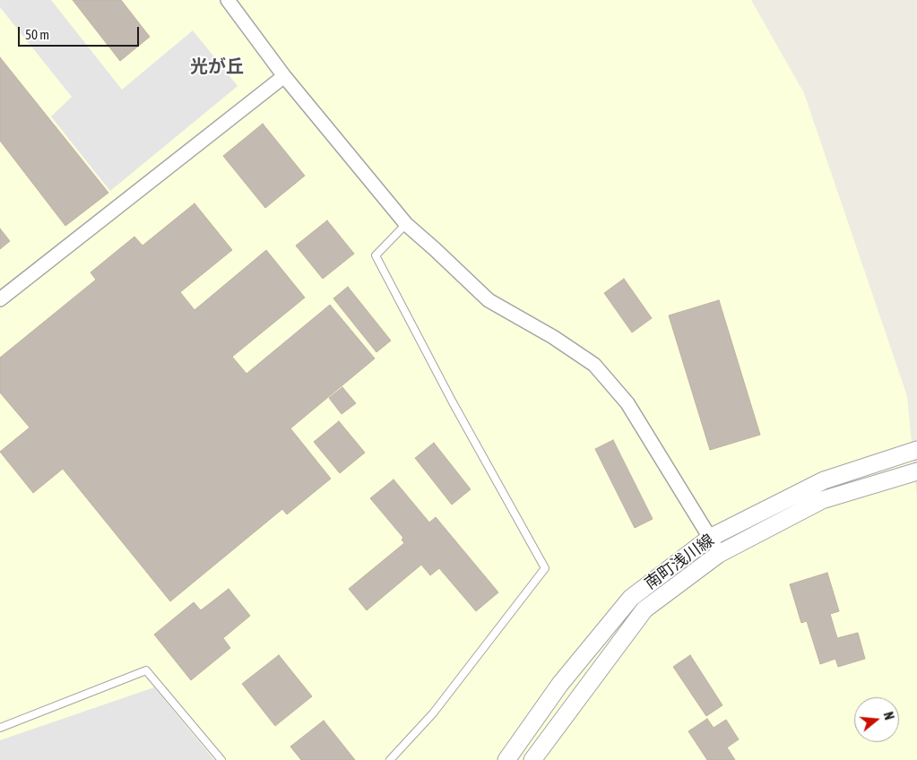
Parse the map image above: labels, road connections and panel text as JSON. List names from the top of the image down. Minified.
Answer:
{"streets":{"street":["南町浅川線"]},"districts":["光が丘"],"scale_bar":"50 m","north":"right"}
